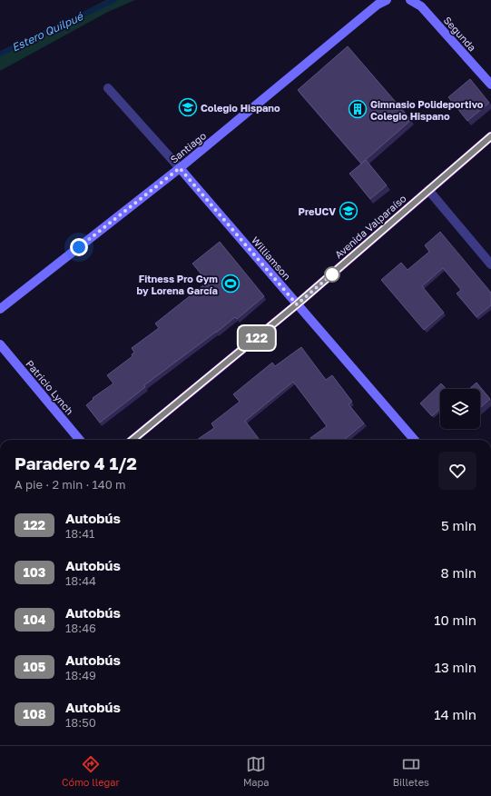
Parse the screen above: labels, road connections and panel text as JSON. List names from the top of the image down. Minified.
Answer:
{"streets":{"main road":["Avenida Valparaíso"],"street":["Segunda","Santiago","Williamson","Patricio Lynch"]},"crossings":[["Santiago","Williamson"],["Avenida Valparaíso","Williamson"]],"water":["Estero Quilpué"],"places":{"school or university":["Colegio Hispano","PreUCV"],"building":["Gimnasio Polideportivo Colegio Hispano"],"sports":["Fitness Pro Gym by Lorena García"]},"lines":["bus line 122"],"page":{"on_map":"122","heading":["Paradero 4 1/2","A pie · 2 min · 140 m"],"list":[{"mark":"122","name":"Autobús","note":"18:41","value":"5 min"},{"mark":"103","name":"Autobús","note":"18:44","value":"8 min"},{"mark":"104","name":"Autobús","note":"18:46","value":"10 min"},{"mark":"105","name":"Autobús","note":"18:49","value":"13 min"},{"mark":"108","name":"Autobús","note":"18:50","value":"14 min"}],"tabs":["Cómo llegar","Mapa","Billetes"]}}
